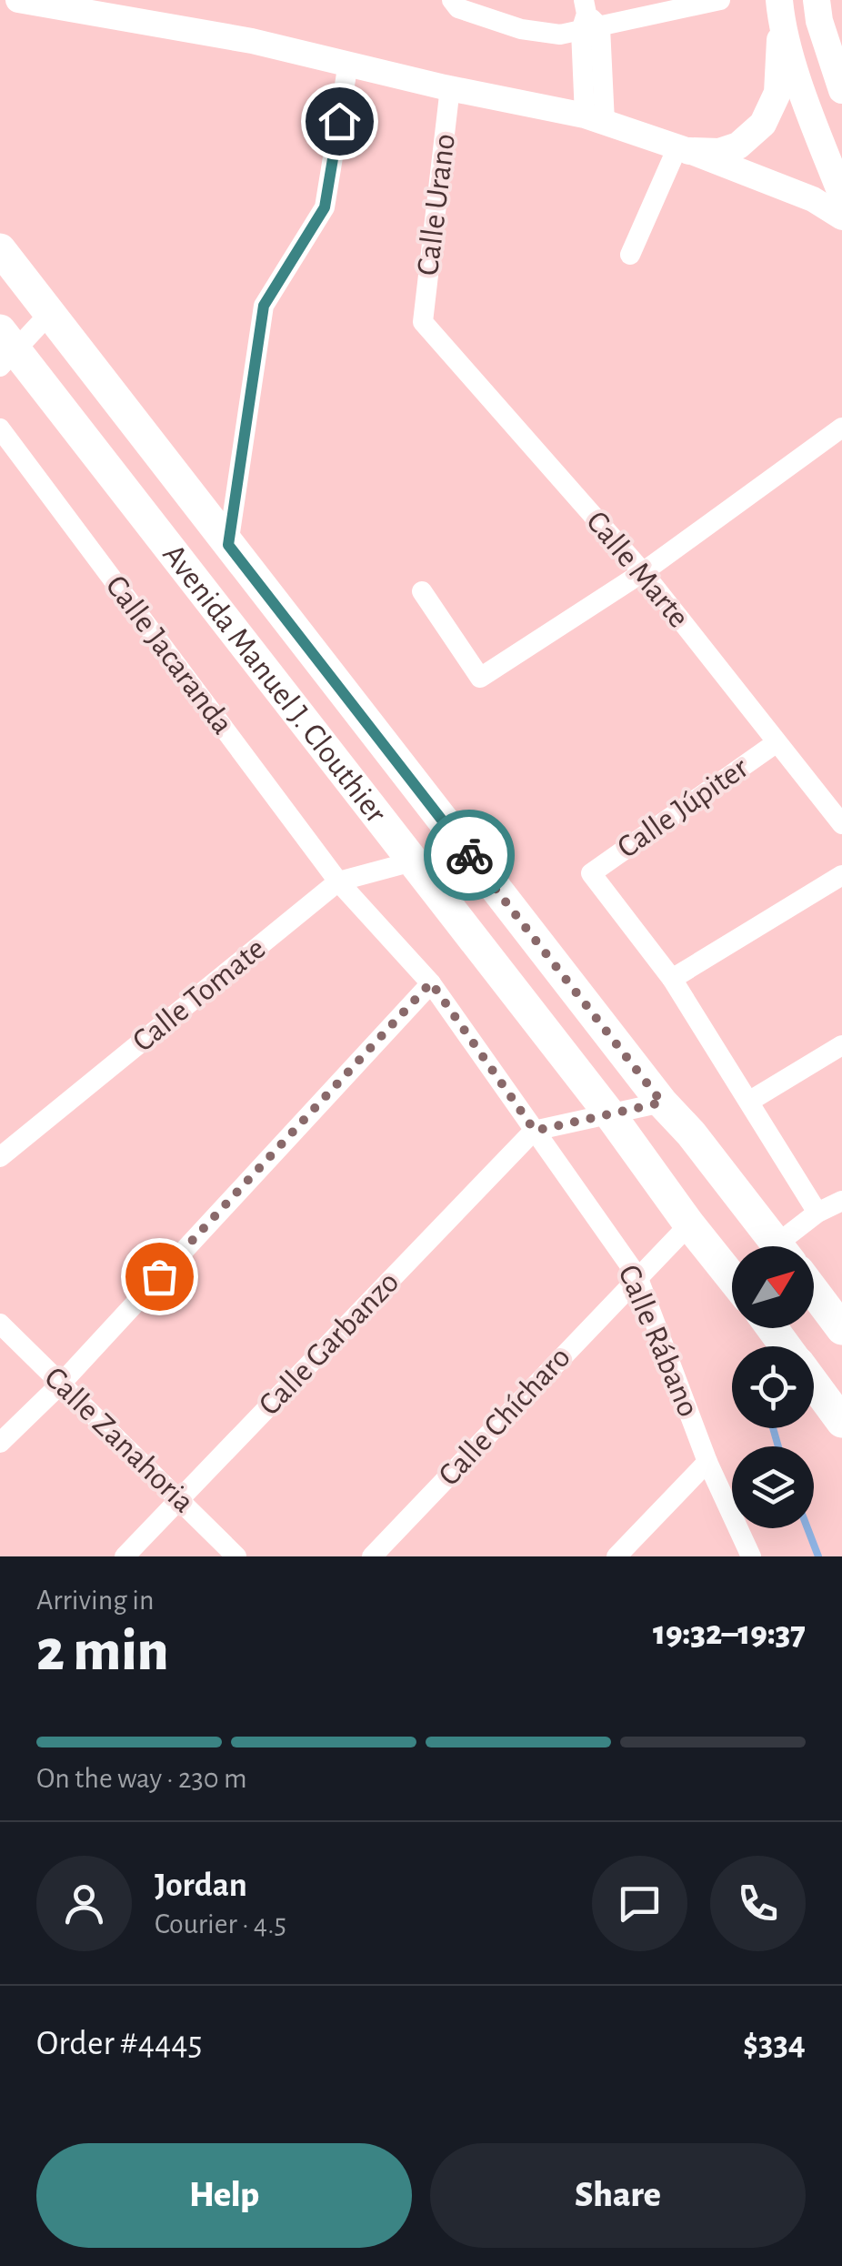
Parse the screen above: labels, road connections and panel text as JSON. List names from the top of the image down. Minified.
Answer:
{"streets":{"main road":["Avenida Manuel J. Clouthier"],"street":["Calle Urano","Calle Marte","Calle Jacaranda","Calle Júpiter","Calle Tomate","Calle Rábano","Calle Garbanzo","Calle Chícharo","Calle Zanahoria"]},"crossings":[["Calle Urano","Calle Marte"],["Calle Marte","Calle Júpiter"],["Calle Jacaranda","Calle Tomate"],["Calle Jacaranda","Calle Rábano"],["Avenida Manuel J. Clouthier","Calle Tomate"],["Avenida Manuel J. Clouthier","Calle Chícharo"],["Calle Tomate","Calle Rábano"],["Calle Rábano","Calle Garbanzo"],["Calle Rábano","Calle Chícharo"],["Calle Garbanzo","Calle Zanahoria"]],"north":"top right","page":{"heading":["2 min","Arriving in","19:32–19:37"],"panel":["Jordan","Courier · 4.5","Order #4445","$334"],"bar":"On the way · 230 m","buttons":["Help","Share"]}}
